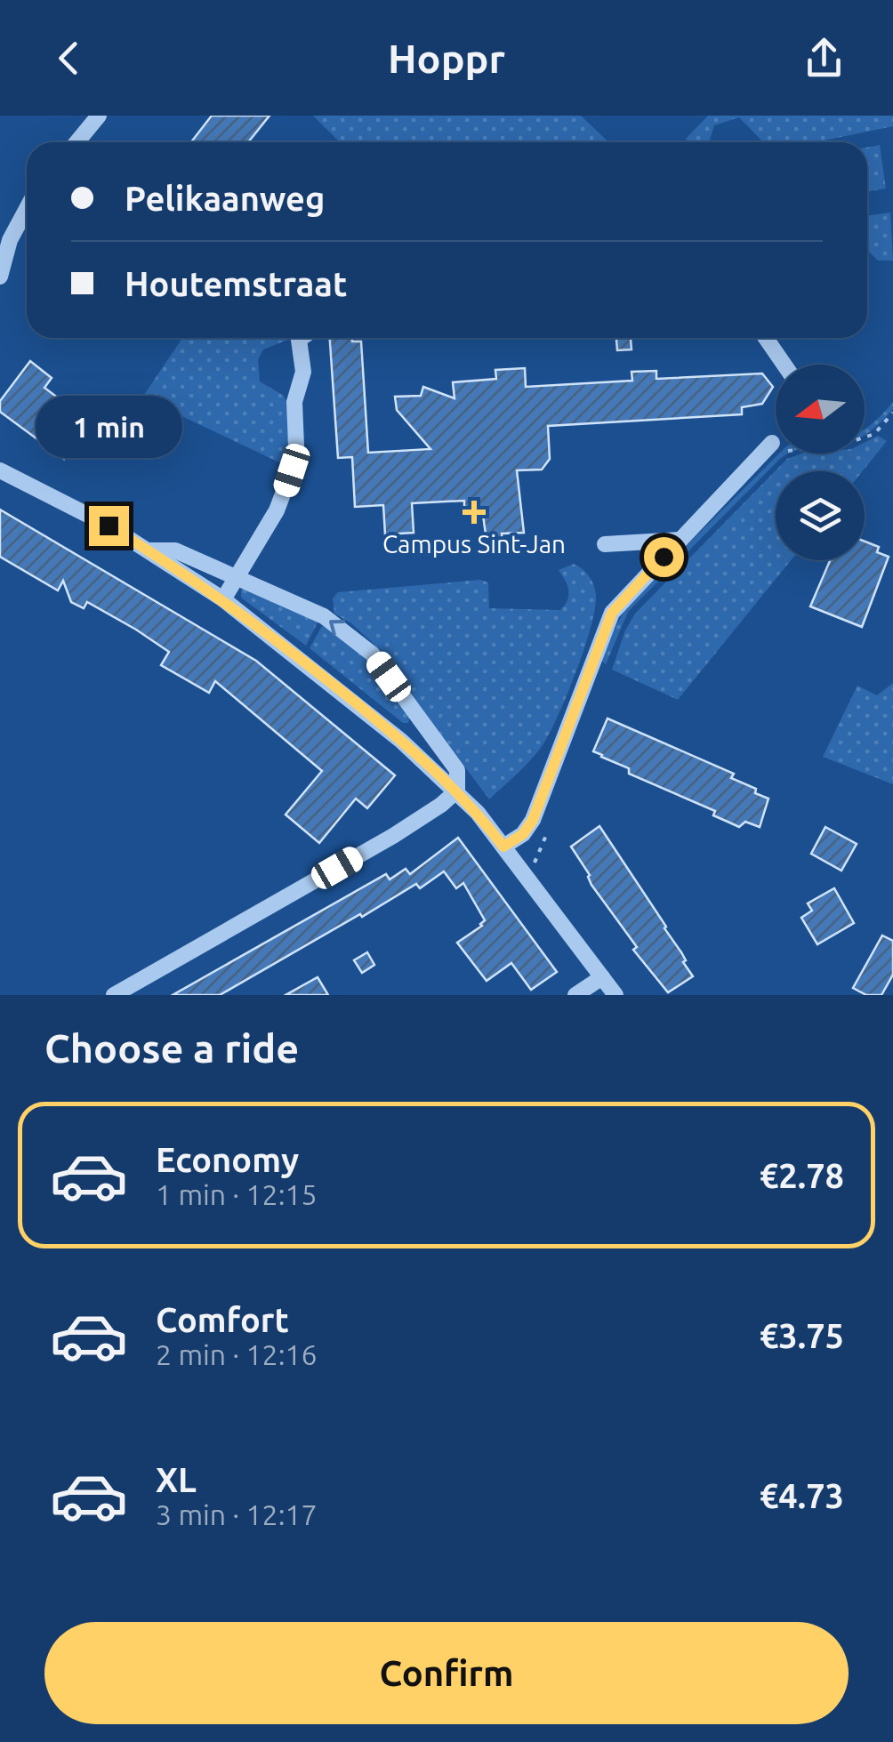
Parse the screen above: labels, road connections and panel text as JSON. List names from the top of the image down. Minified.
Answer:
{"places":{"health":["Campus Sint-Jan"]},"north":"left","page":{"header":"Hoppr","banner":["Pelikaanweg","Houtemstraat"],"bubble":"1 min","heading":"Choose a ride","list":[{"name":"Economy","note":"1 min · 12:15","value":"€2.78"},{"name":"Comfort","note":"2 min · 12:16","value":"€3.75"},{"name":"XL","note":"3 min · 12:17","value":"€4.73"}],"buttons":"Confirm"}}
